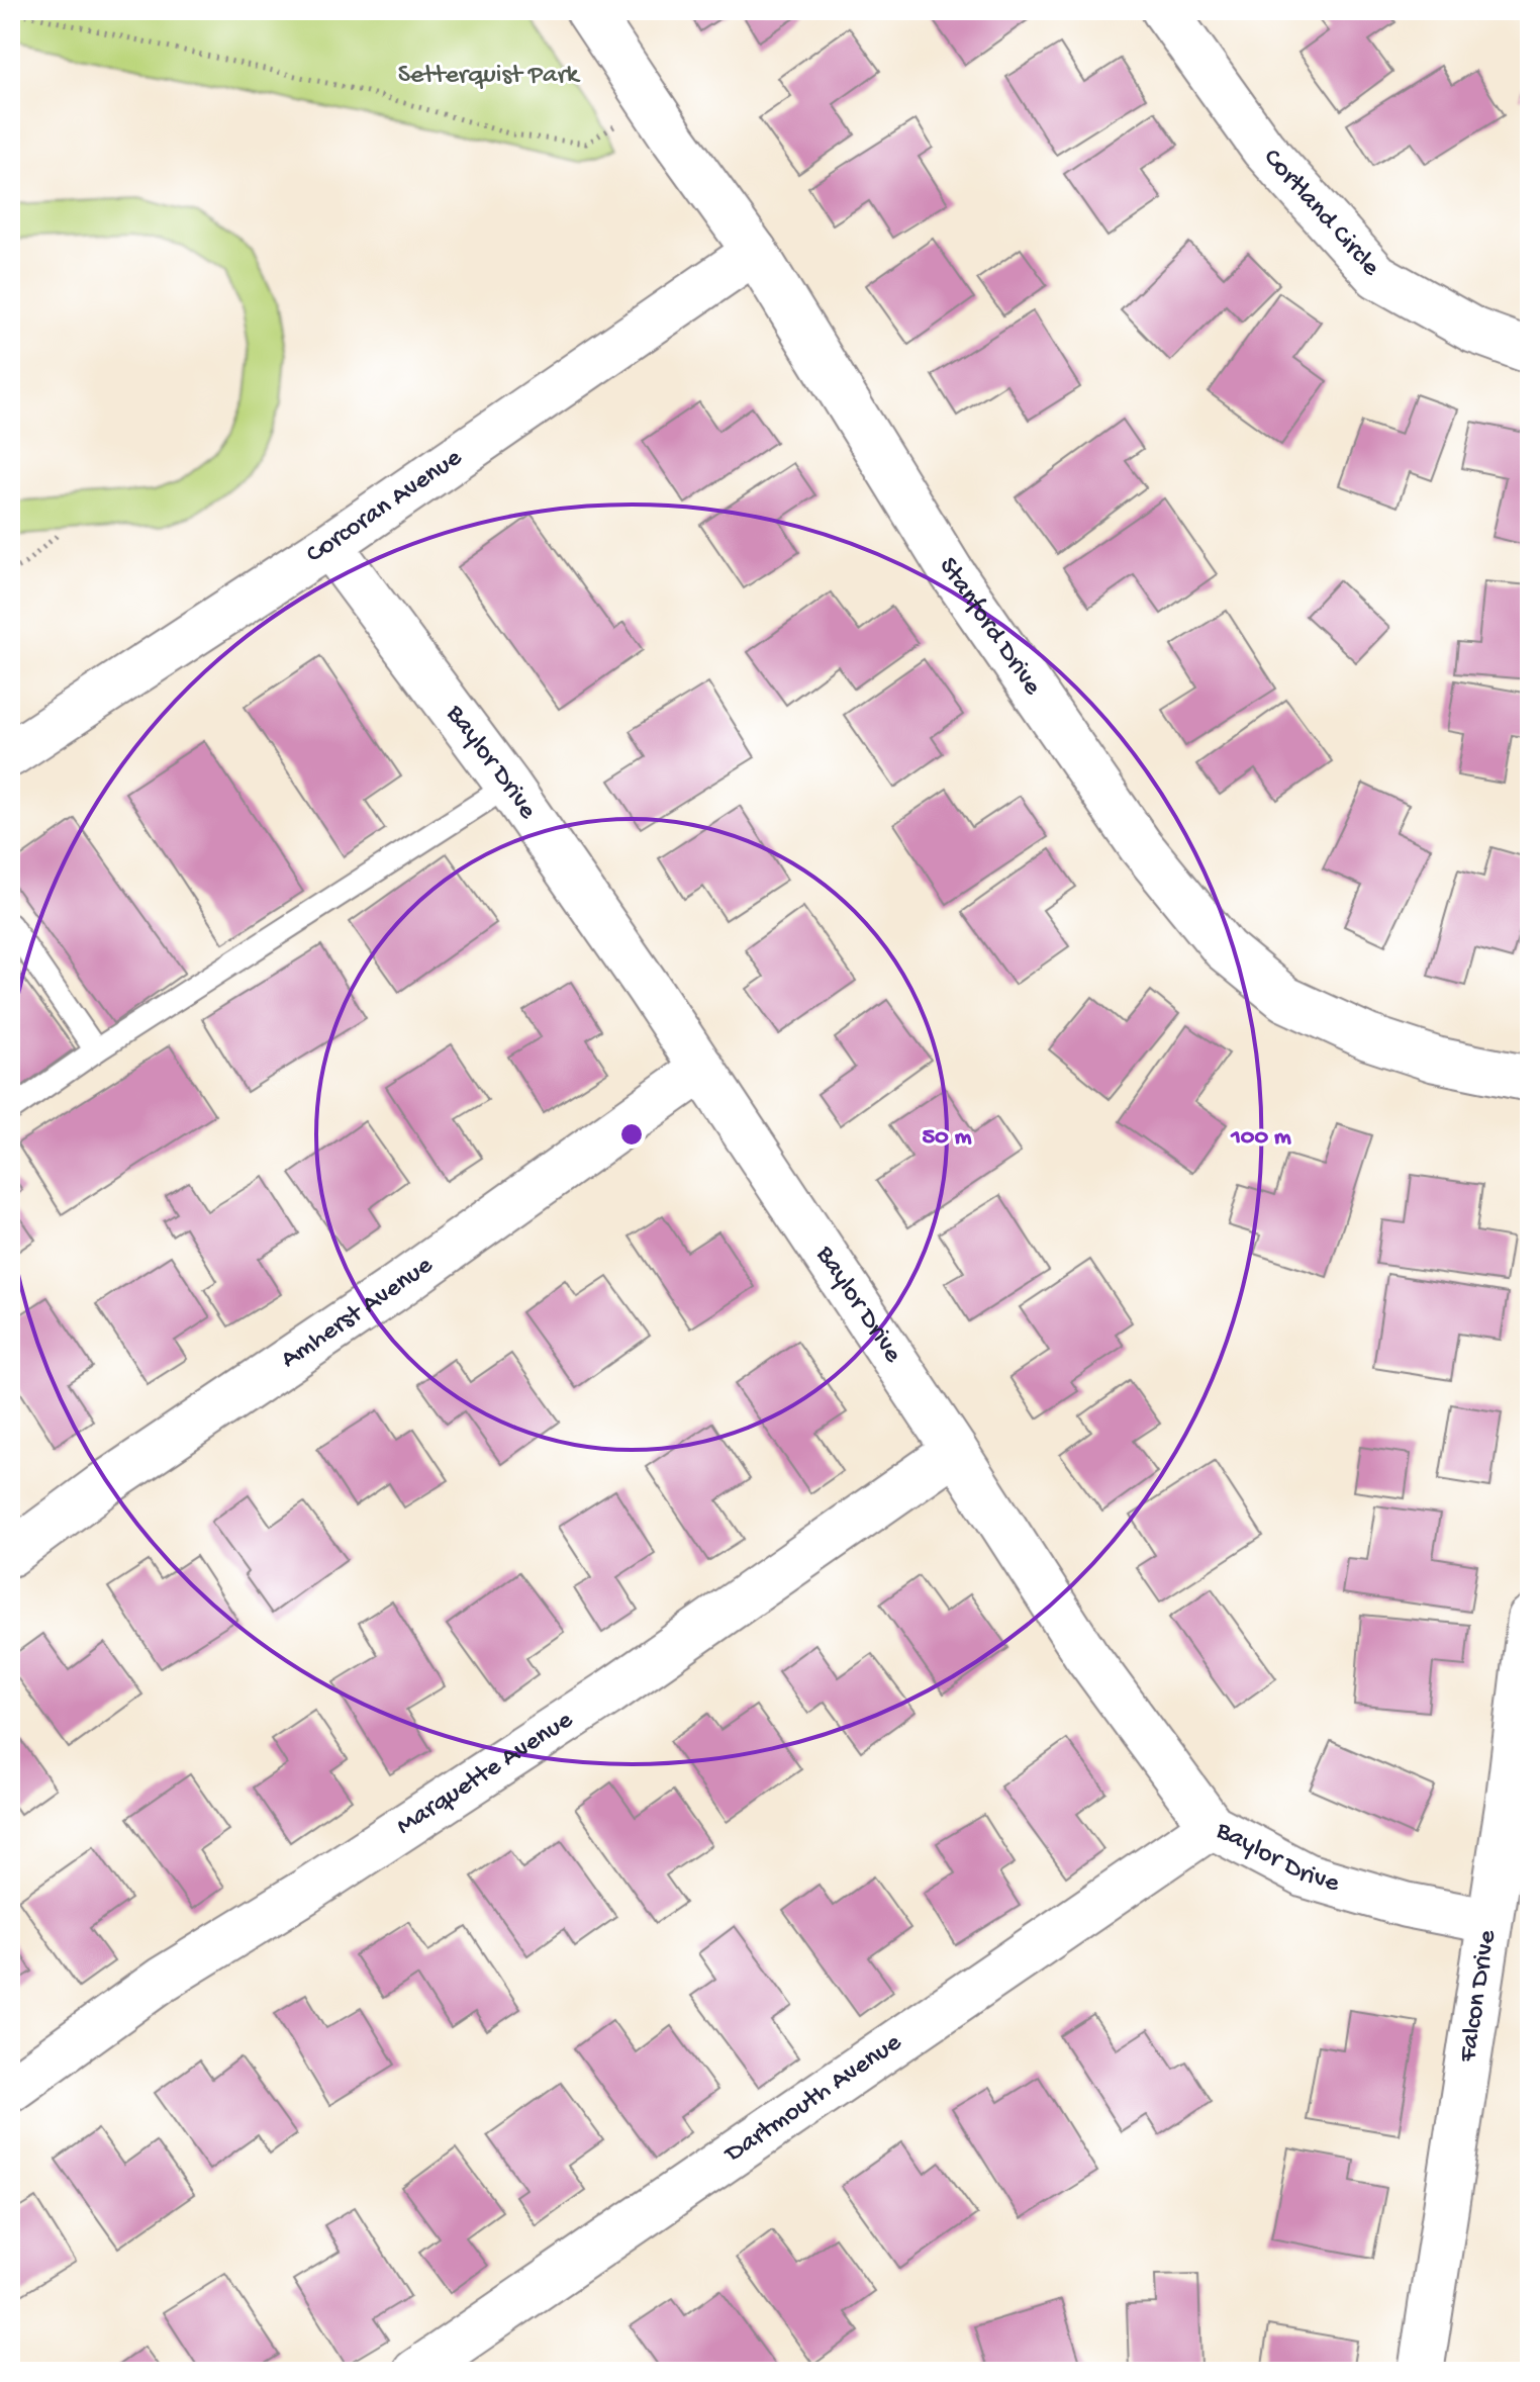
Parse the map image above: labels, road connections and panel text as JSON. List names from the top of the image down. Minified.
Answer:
{"streets":{"street":["Cortland Circle","Corcoran Avenue","Stanford Drive","Baylor Drive","Amherst Avenue","Marquette Avenue","Falcon Drive","Dartmouth Avenue"]},"crossings":[["Corcoran Avenue","Stanford Drive"],["Corcoran Avenue","Baylor Drive"],["Baylor Drive","Amherst Avenue"],["Baylor Drive","Marquette Avenue"],["Baylor Drive","Falcon Drive"],["Baylor Drive","Dartmouth Avenue"]],"parks":["Setterquist Park"],"rings":["50 m","100 m"]}
